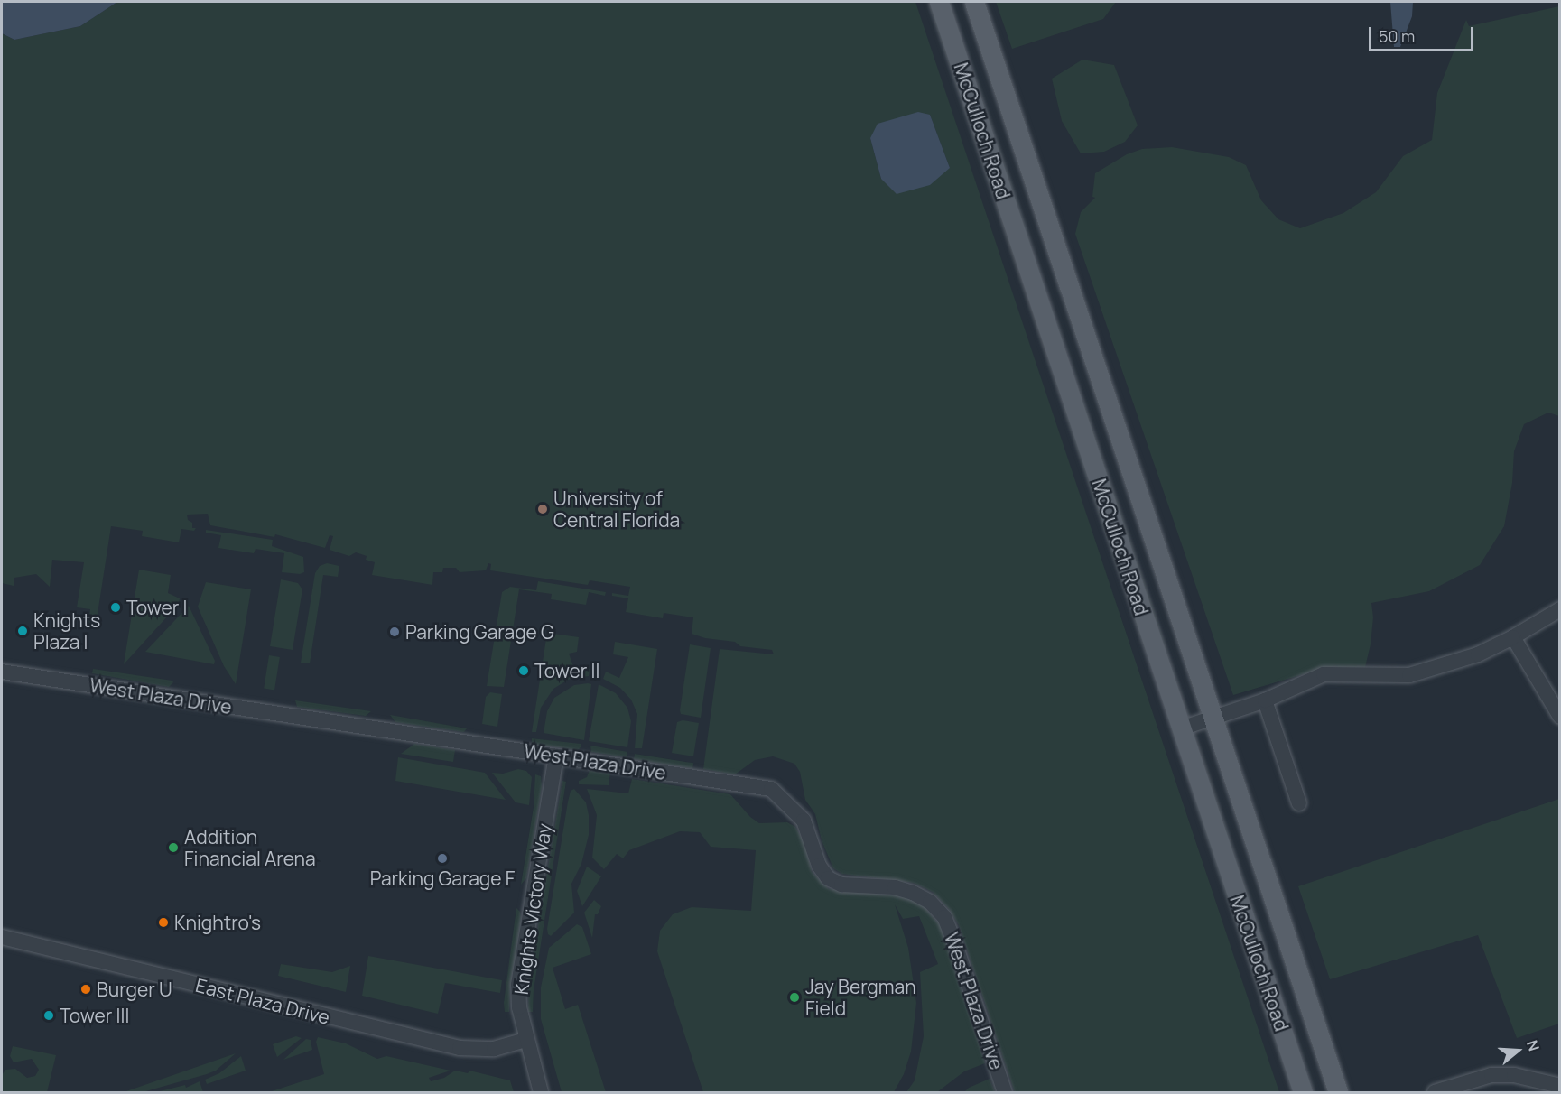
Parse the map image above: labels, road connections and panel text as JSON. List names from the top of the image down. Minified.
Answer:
{"streets":{"main road":["McCulloch Road"],"street":["West Plaza Drive","Knights Victory Way","East Plaza Drive"]},"crossings":[["West Plaza Drive","Knights Victory Way"],["Knights Victory Way","East Plaza Drive"]],"places":["University of Central Florida","Tower I","Knights Plaza I","Parking Garage G","Tower II","Addition Financial Arena","Parking Garage F","Knightro's","Burger U","Jay Bergman Field","Tower III"],"scale_bar":"50 m","north":"right"}
